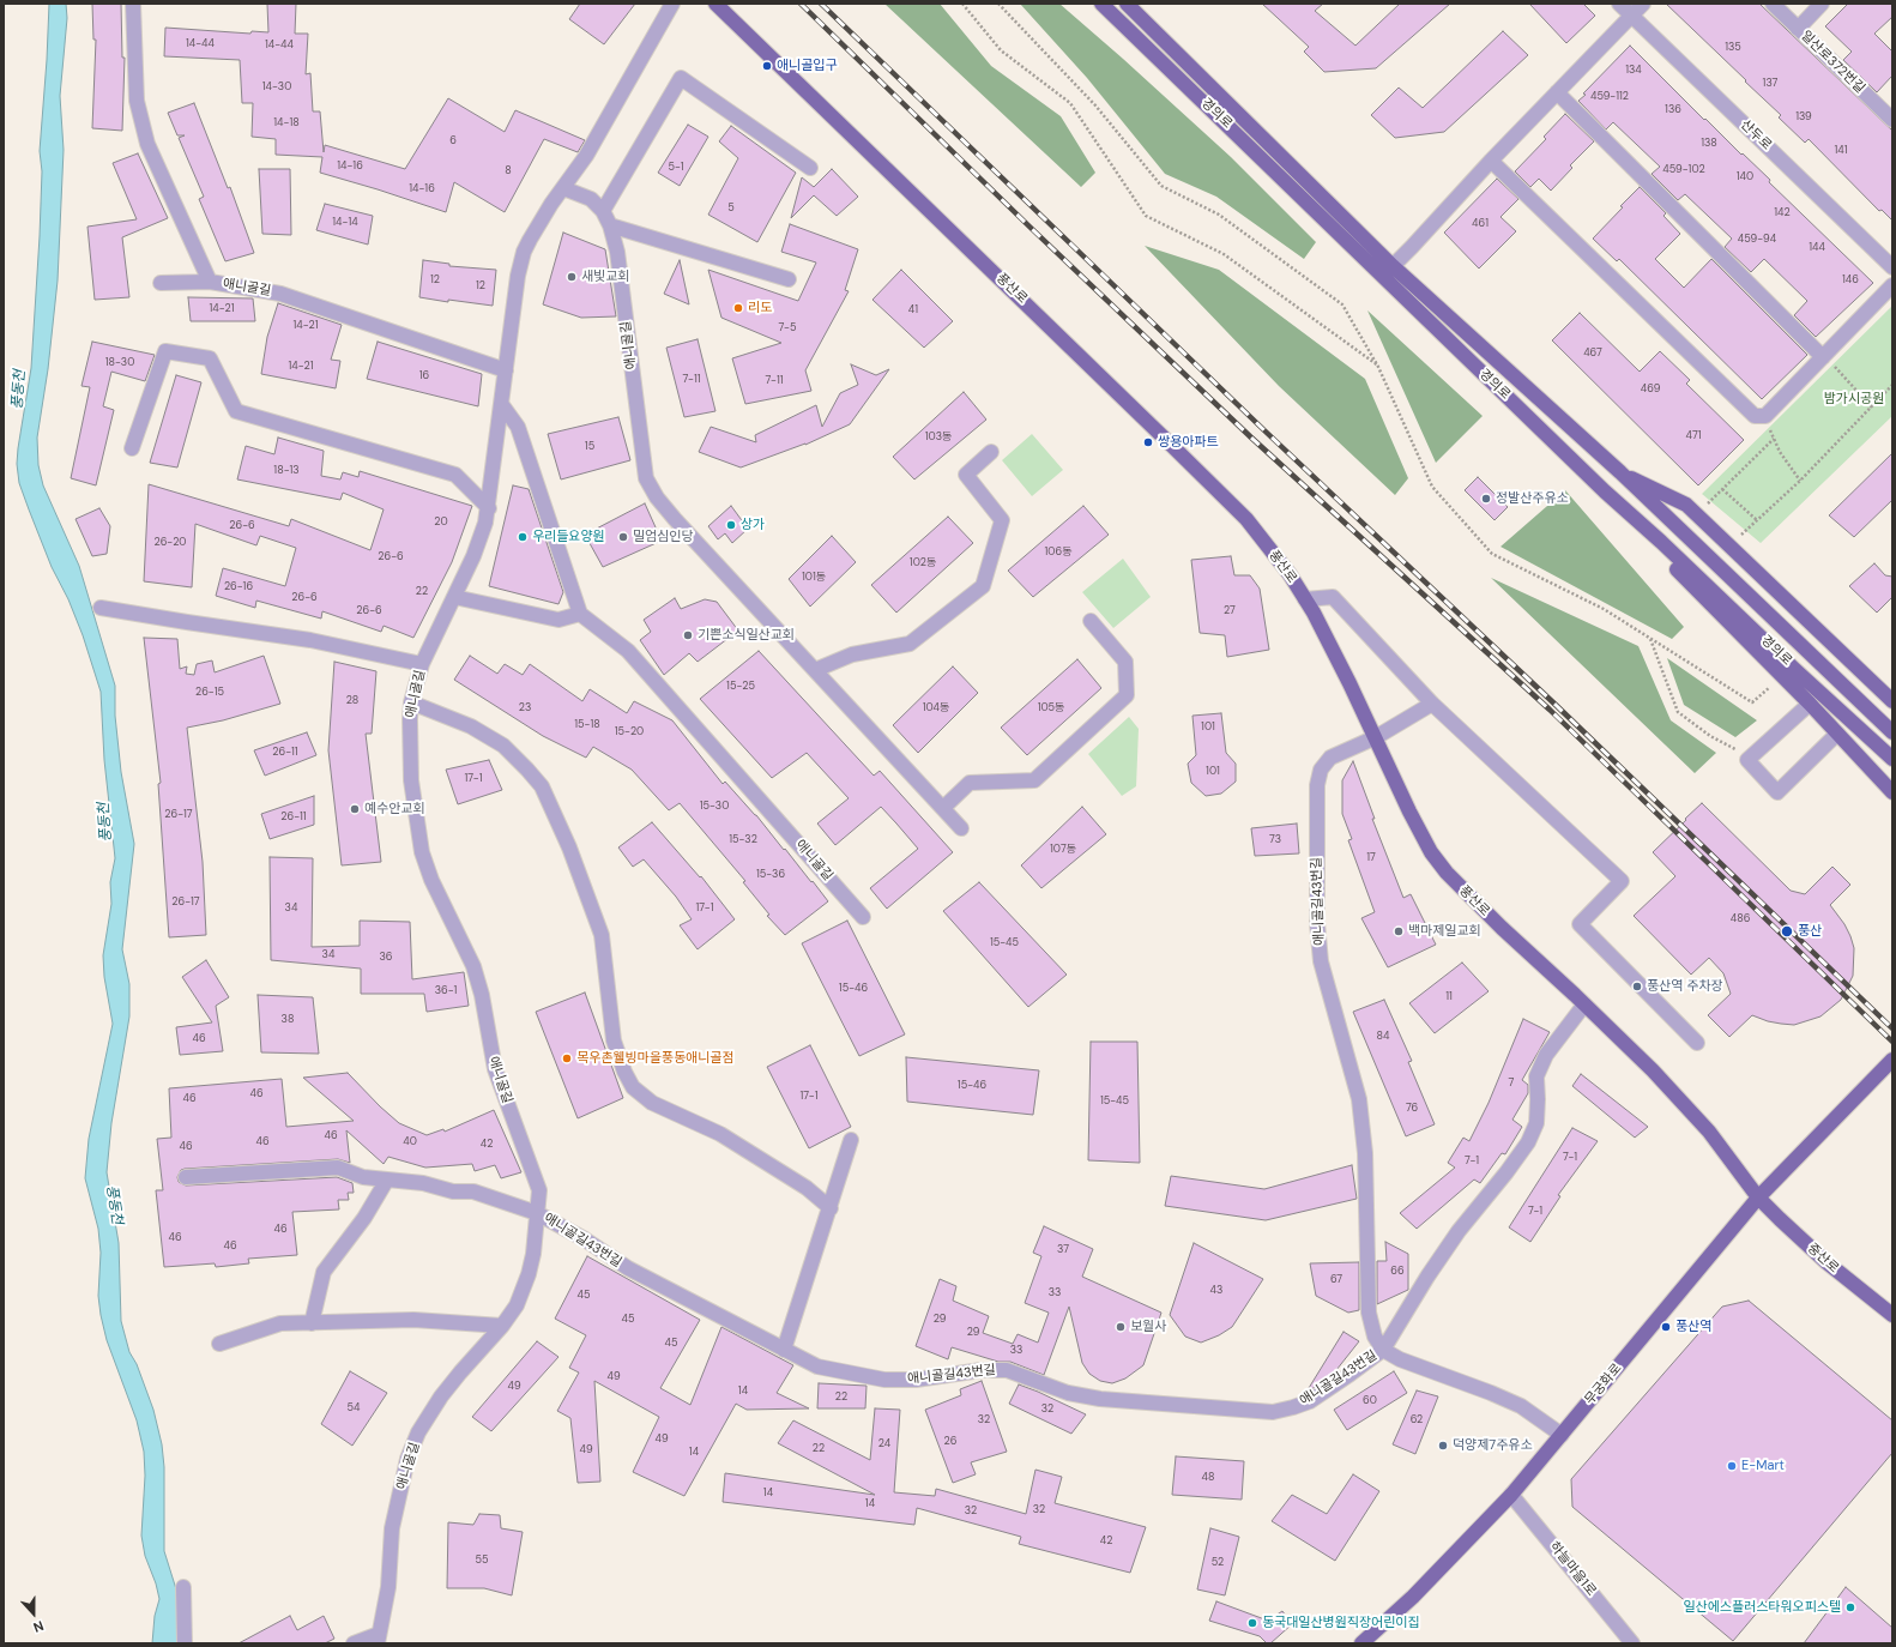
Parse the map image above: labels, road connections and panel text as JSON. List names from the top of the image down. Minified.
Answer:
{"streets":{"main road":["경의로","풍산로","중산로","무궁화로"],"street":["일산로372번길","산두로","애니골길","애니골길43번길","하늘마을1로"]},"crossings":[["애니골길","애니골길43번길"],["풍산로","애니골길43번길"],["풍산로","중산로"],["풍산로","무궁화로"],["애니골길43번길","무궁화로"],["중산로","무궁화로"],["무궁화로","하늘마을1로"]],"water":["풍동천"],"parks":["밤가시공원"],"places":["애니골입구","새빛교회","리도","쌍용아파트","정발산주유소","상가","우리들요양원","밀엄심인당","기쁜소식일산교회","예수안교회","백마제일교회","풍산","풍산역 주차장","목우촌웰빙마을풍동애니골점","보월사","풍산역","덕양제7주유소","E-Mart","일산에스플러스타워오피스텔","동국대일산병원직장어린이집"],"house_numbers":["14-44","14-44","135","134","137","14-30","459-112","136","139","14-18","6","138","141","14-16","5-1","459-102","8","140","14-16","5","142","14-14","461","459-94","144","12","146","12","14-21","41","14-21","7-5","467","18-30","14-21","16","7-11","7-11","469","471","103동","15","18-13","20","26-6","26-20","106동","26-6","102동","101동","26-16","22","26-6","26-6","27","15-25","26-15","28","23","104동","105동","15-18","101","15-20","26-11","101","17-1","15-30","26-17","26-11","15-32","73","107동","17","15-36","26-17","34","17-1","486","15-45","34","36","15-46","36-1","11","38","84","46","7","15-46","46","17-1","46","15-45","76","46","46","40","42","46","7-1","7-1","7-1","46","46","46","37","66","67","43","33","45","45","29","29","45","33","49","49","14","22","60","54","32","32","62","49","26","24","22","49","14","48","14","14","32","32","42","55","52"],"north":"bottom"}
